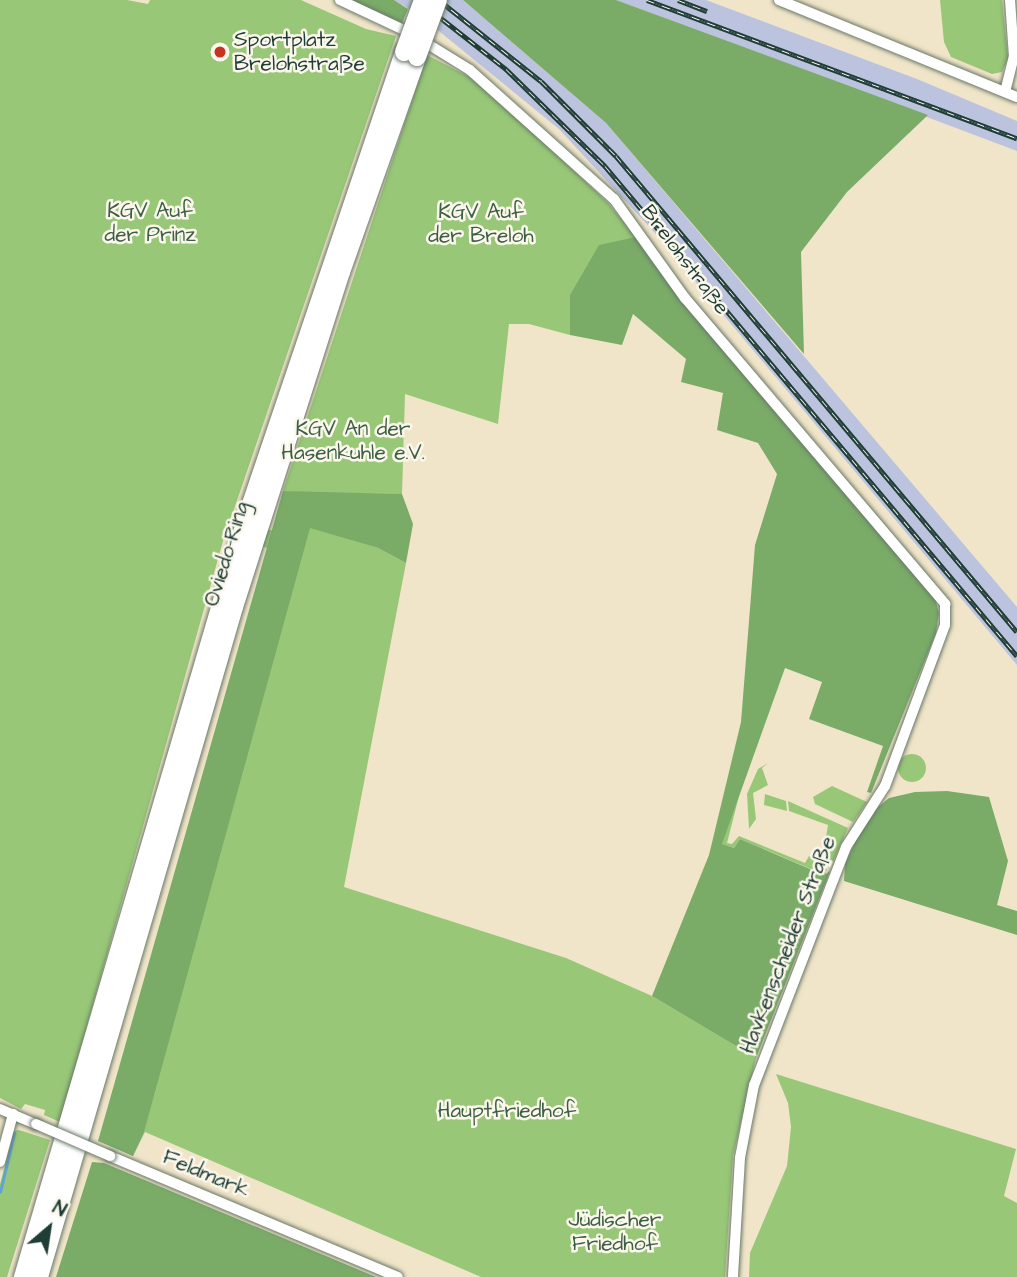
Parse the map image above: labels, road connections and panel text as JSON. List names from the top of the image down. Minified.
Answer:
{"streets":{"highway":["Oviedo-Ring"],"street":["Brelohstraße","Havkenscheider Straße","Feldmark"]},"crossings":[["Brelohstraße","Havkenscheider Straße"]],"parks":["KGV Auf der Prinz","KGV Auf der Breloh","KGV An der Hasenkuhle e.V.","Hauptfriedhof","Jüdischer Friedhof"],"places":["Sportplatz Brelohstraße"],"north":"top right"}
